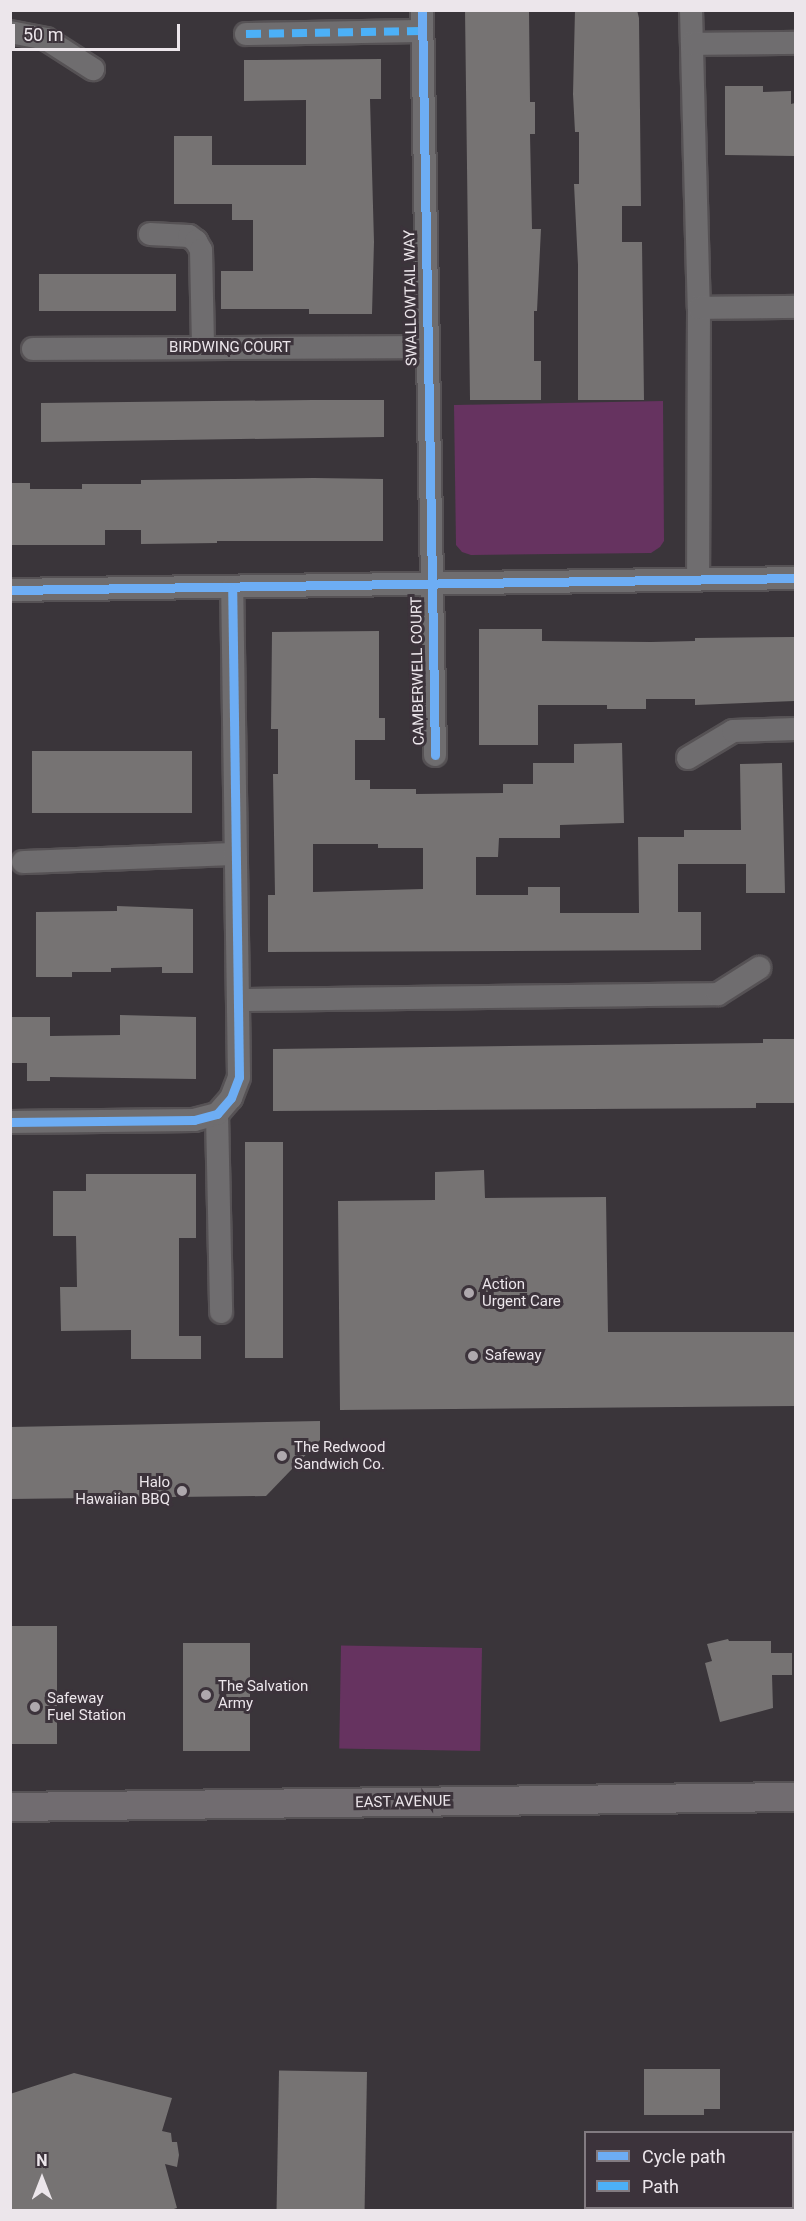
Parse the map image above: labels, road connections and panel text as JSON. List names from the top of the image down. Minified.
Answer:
{"streets":{"main road":["EAST AVENUE"],"street":["SWALLOWTAIL WAY","BIRDWING COURT","CAMBERWELL COURT"]},"crossings":[["SWALLOWTAIL WAY","BIRDWING COURT"],["SWALLOWTAIL WAY","CAMBERWELL COURT"]],"places":["Action Urgent Care","Safeway","The Redwood Sandwich Co.","Halo Hawaiian BBQ","The Salvation Army","Safeway Fuel Station"],"legend":["Cycle path","Path"],"scale_bar":"50 m","north":"top"}
